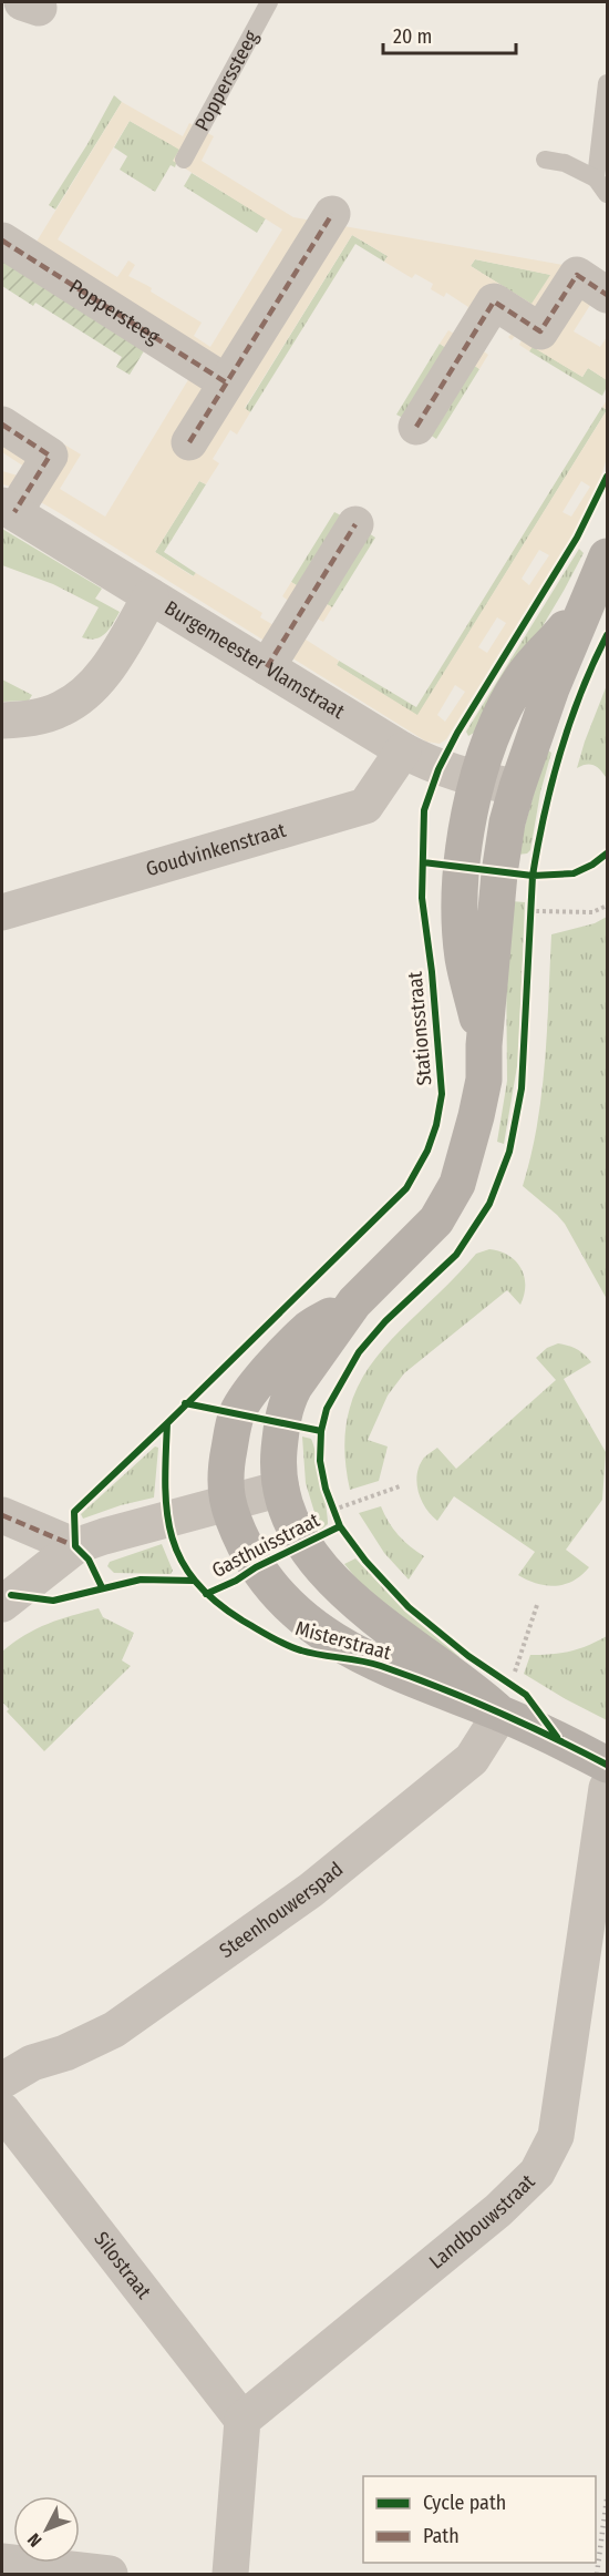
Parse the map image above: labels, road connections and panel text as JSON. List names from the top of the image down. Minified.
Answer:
{"streets":{"street":["Poppersteeg","Burgemeester Vlamstraat","Goudvinkenstraat","Misterstraat","Steenhouwerspad","Landbouwstraat","Silostraat"],"lane":["Popperssteeg"],"cycle path":["Stationsstraat","Gasthuisstraat"]},"crossings":[["Burgemeester Vlamstraat","Goudvinkenstraat"],["Gasthuisstraat","Misterstraat"],["Misterstraat","Steenhouwerspad"],["Landbouwstraat","Silostraat"]],"legend":["Cycle path","Path"],"scale_bar":"20 m","north":"bottom left"}
